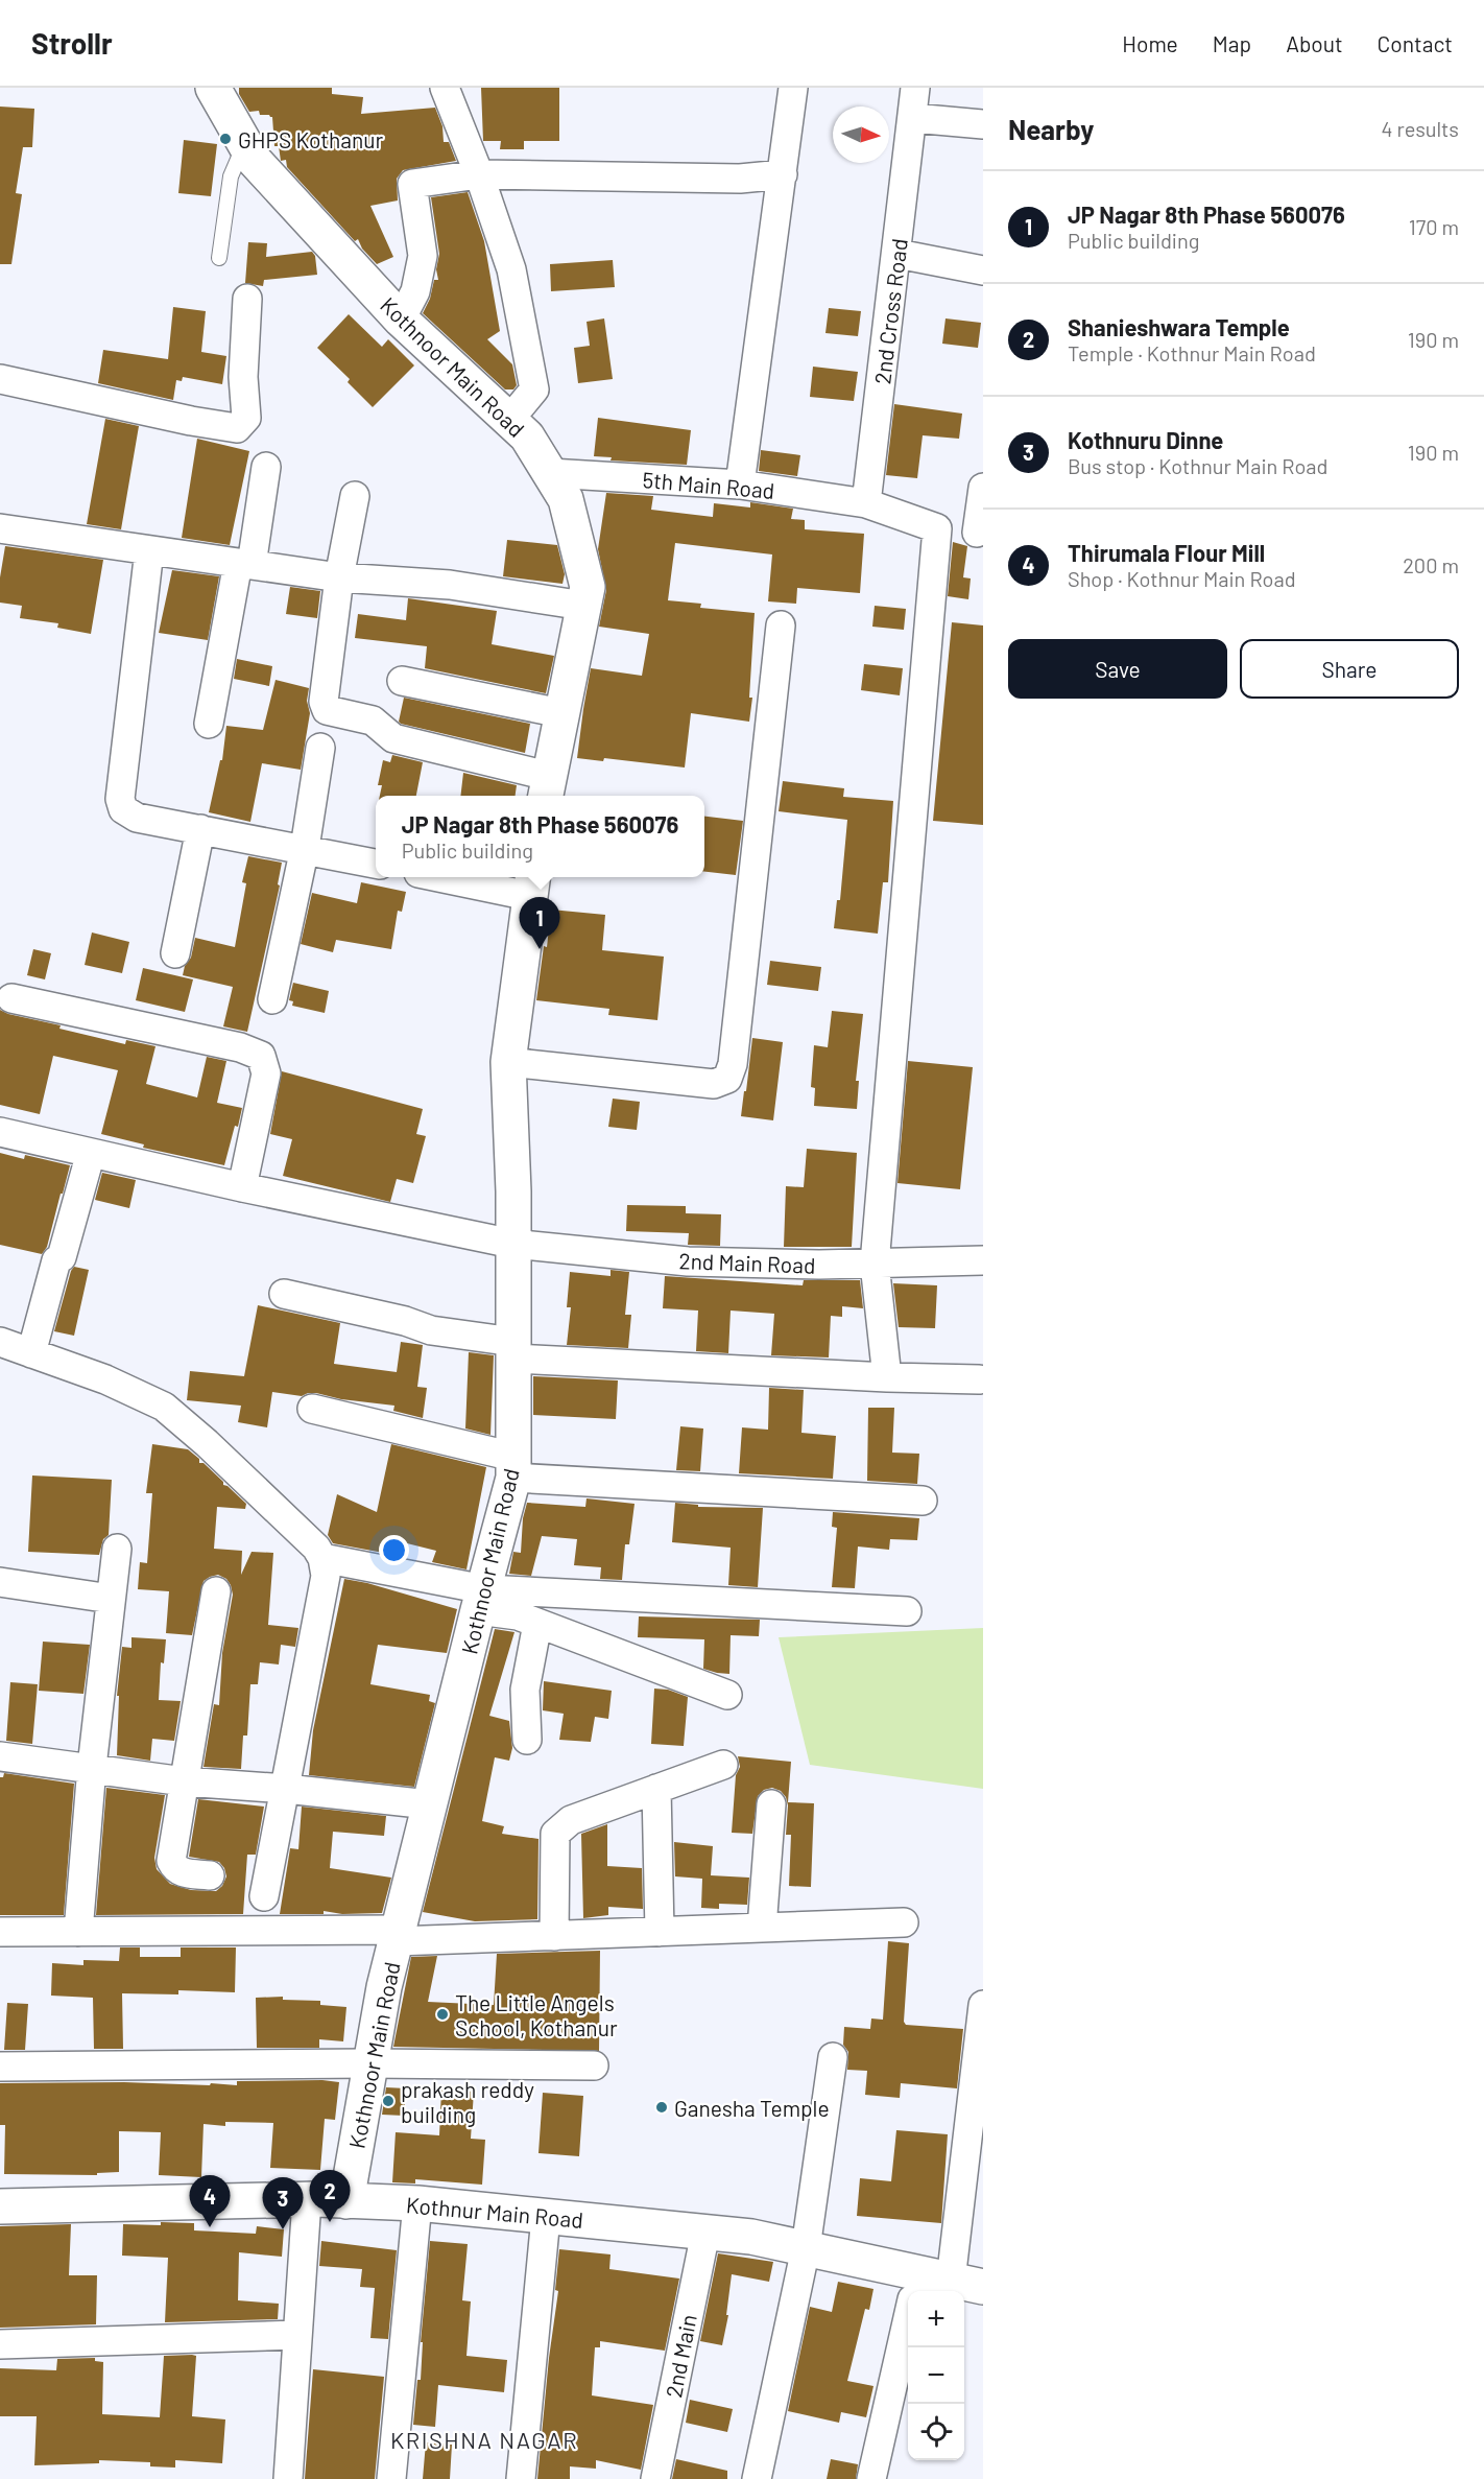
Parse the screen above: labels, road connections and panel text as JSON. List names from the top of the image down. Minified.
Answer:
{"streets":{"street":["2nd Cross Road","Kothnoor Main Road","5th Main Road","2nd Main Road","Kothnur Main Road","2nd Main"]},"crossings":[["2nd Cross Road","5th Main Road"],["Kothnoor Main Road","5th Main Road"],["Kothnoor Main Road","2nd Main Road"],["Kothnoor Main Road","Kothnur Main Road"],["Kothnur Main Road","2nd Main"]],"districts":["KRISHNA NAGAR"],"places":["GHPS Kothanur","The Little Angels School, Kothanur","prakash reddy building","Ganesha Temple"],"north":"right","page":{"header":"Strollr","nav":["Home","Map","About","Contact"],"heading":["Nearby","4 results"],"list":[{"mark":"1","name":"JP Nagar 8th Phase 560076","note":"Public building","value":"170 m"},{"mark":"2","name":"Shanieshwara Temple","note":"Temple · Kothnur Main Road","value":"190 m"},{"mark":"3","name":"Kothnuru Dinne","note":"Bus stop · Kothnur Main Road","value":"190 m"},{"mark":"4","name":"Thirumala Flour Mill","note":"Shop · Kothnur Main Road","value":"200 m"}],"buttons":["Save","Share"],"popup":["JP Nagar 8th Phase 560076","Public building"],"pins":["1","2","4","3"],"map_buttons":["+","−"]}}
